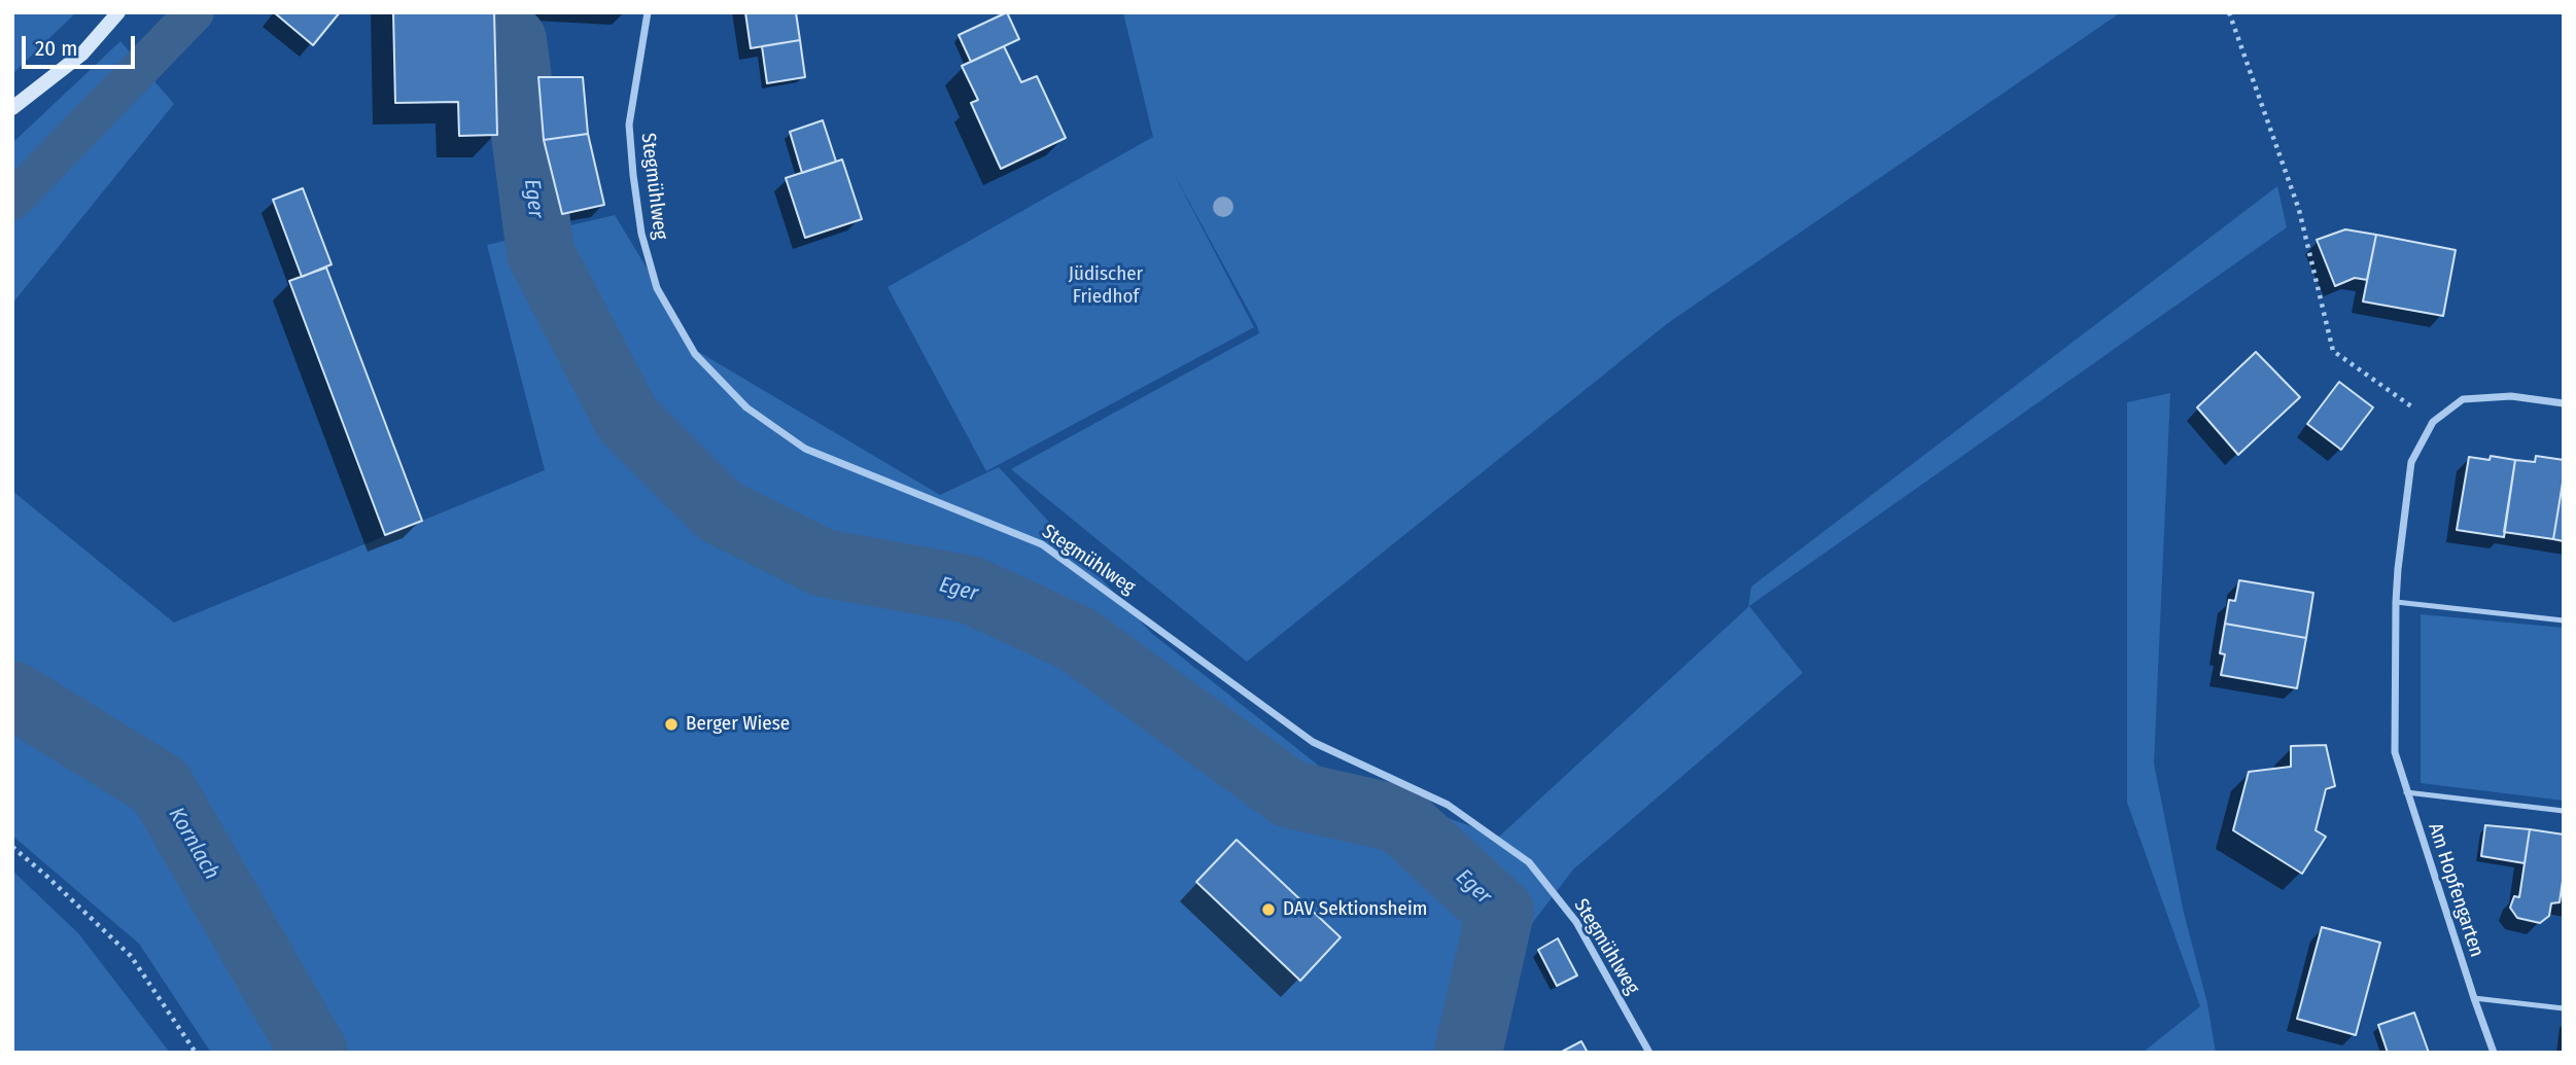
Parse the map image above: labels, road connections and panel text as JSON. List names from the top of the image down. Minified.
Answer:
{"streets":{"street":["Stegmühlweg","Am Hopfengarten"]},"water":["Eger","Kornlach"],"parks":["Jüdischer Friedhof"],"places":["Berger Wiese","DAV Sektionsheim"],"scale_bar":"20 m"}
